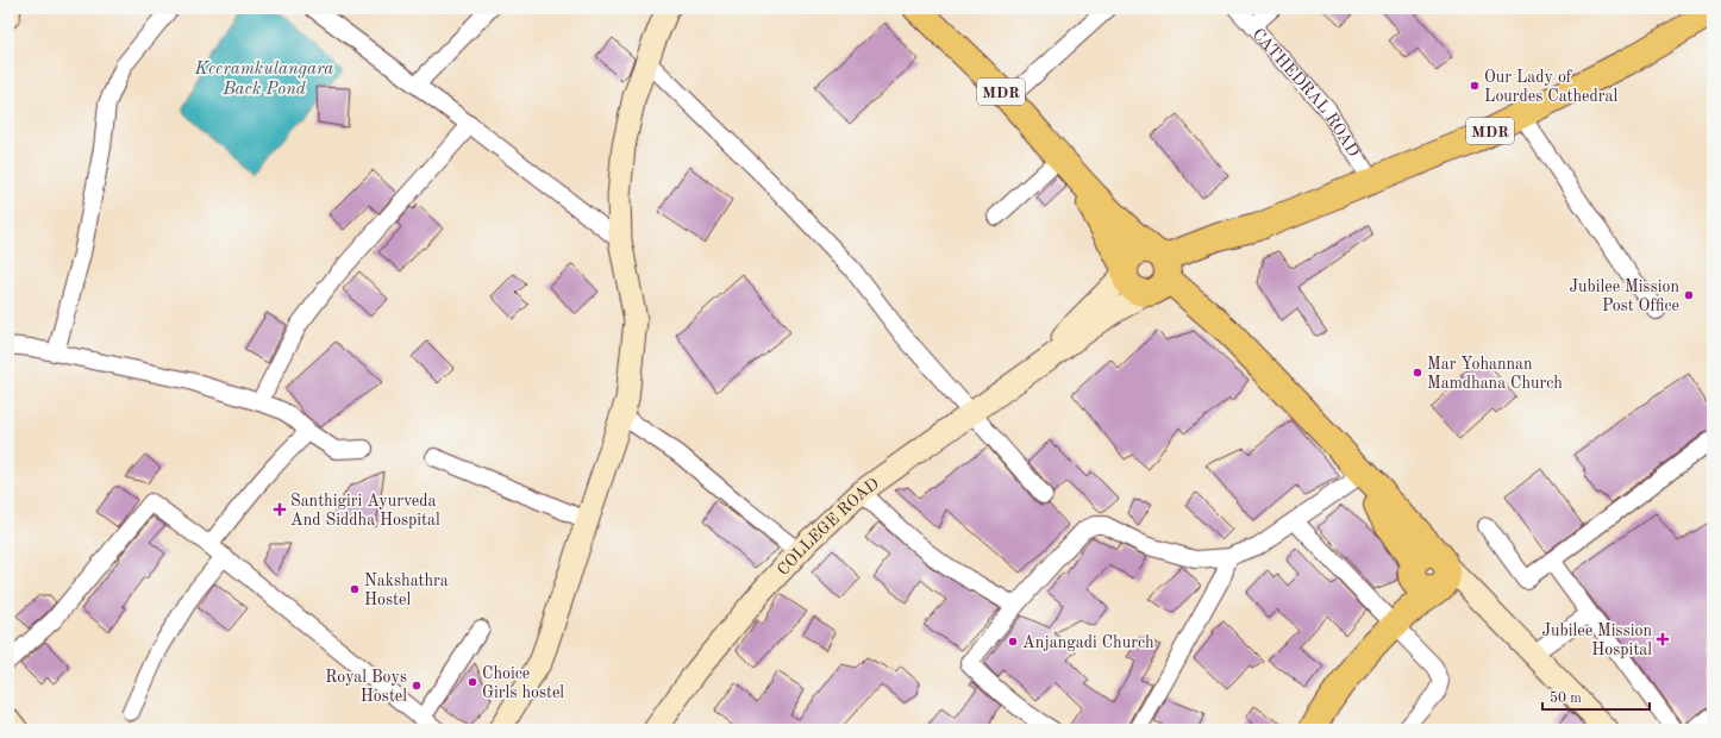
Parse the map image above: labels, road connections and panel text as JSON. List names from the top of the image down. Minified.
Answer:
{"streets":{"main road":["MDR","COLLEGE ROAD"],"street":["CATHEDRAL ROAD"]},"crossings":[["MDR","CATHEDRAL ROAD"],["MDR","COLLEGE ROAD"]],"water":["Keeramkulangara Back Pond"],"places":{"other":["Our Lady of Lourdes Cathedral","Jubilee Mission Post Office","Mar Yohannan Mamdhana Church","Nakshathra Hostel","Anjangadi Church","Choice Girls hostel","Royal Boys Hostel"],"health":["Santhigiri Ayurveda And Siddha Hospital","Jubilee Mission Hospital"]},"scale_bar":"50 m"}
